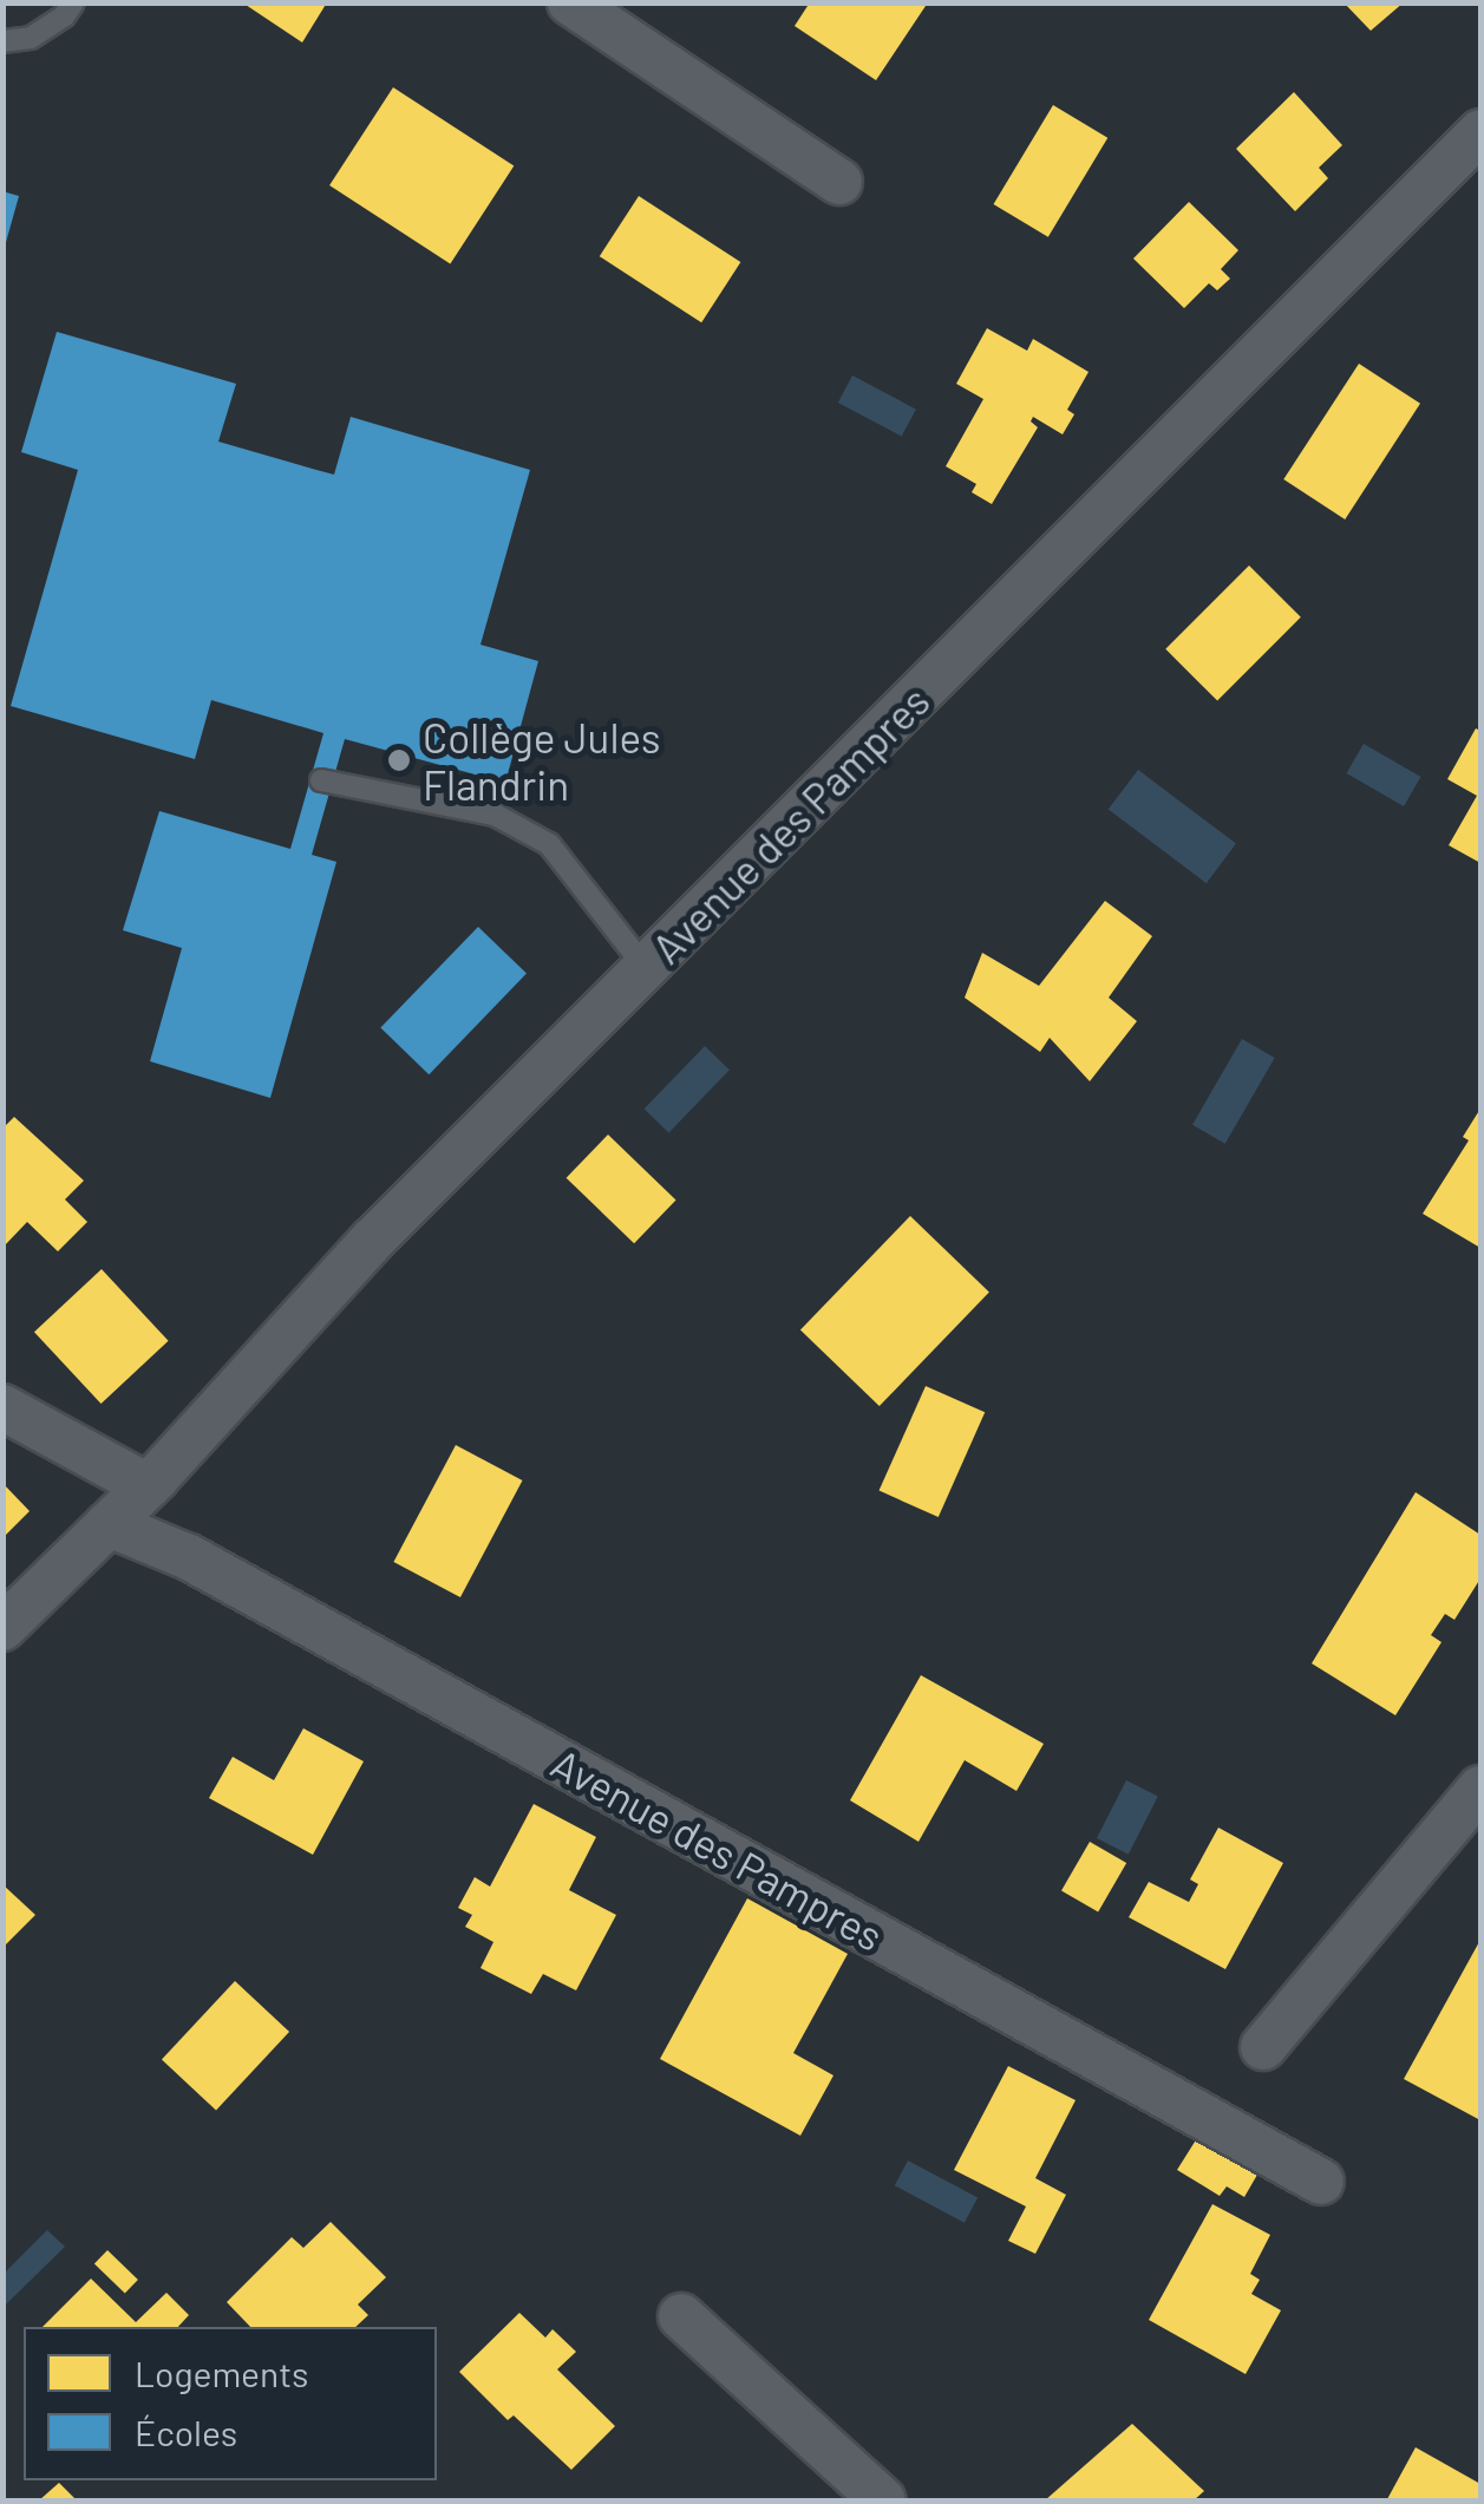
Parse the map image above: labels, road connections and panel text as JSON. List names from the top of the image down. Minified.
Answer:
{"streets":{"street":["Avenue des Pampres"]},"places":["Collège Jules Flandrin"],"legend":["Logements","Écoles"]}
